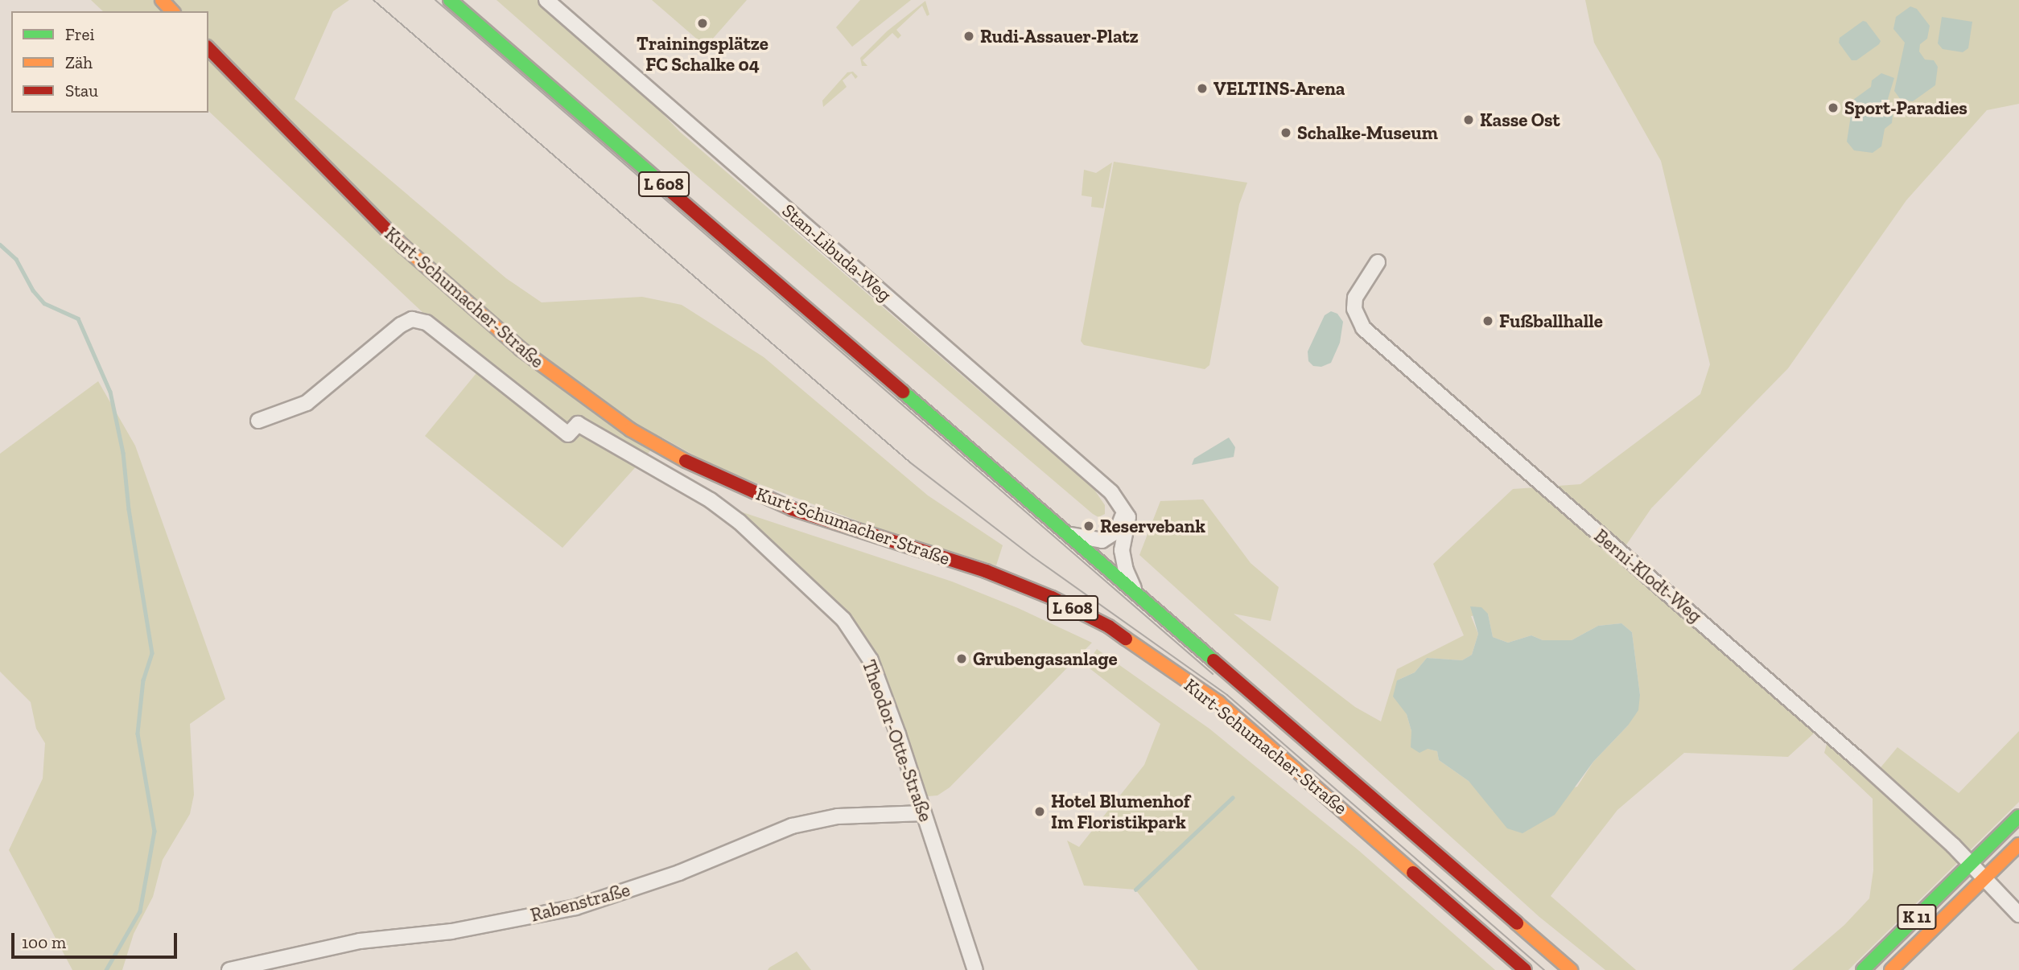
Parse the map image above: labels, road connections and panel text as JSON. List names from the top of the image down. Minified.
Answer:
{"streets":{"main road":["L 608","Kurt-Schumacher-Straße","K 11"],"street":["Stan-Libuda-Weg","Berni-Klodt-Weg","Theodor-Otte-Straße","Rabenstraße"]},"crossings":[["Berni-Klodt-Weg","K 11"],["Theodor-Otte-Straße","Rabenstraße"]],"places":["Trainingsplätze FC Schalke 04","Rudi-Assauer-Platz","VELTINS-Arena","Sport-Paradies","Kasse Ost","Schalke-Museum","Fußballhalle","Reservebank","Grubengasanlage","Hotel Blumenhof Im Floristikpark"],"legend":["Frei","Zäh","Stau"],"scale_bar":"100 m"}
